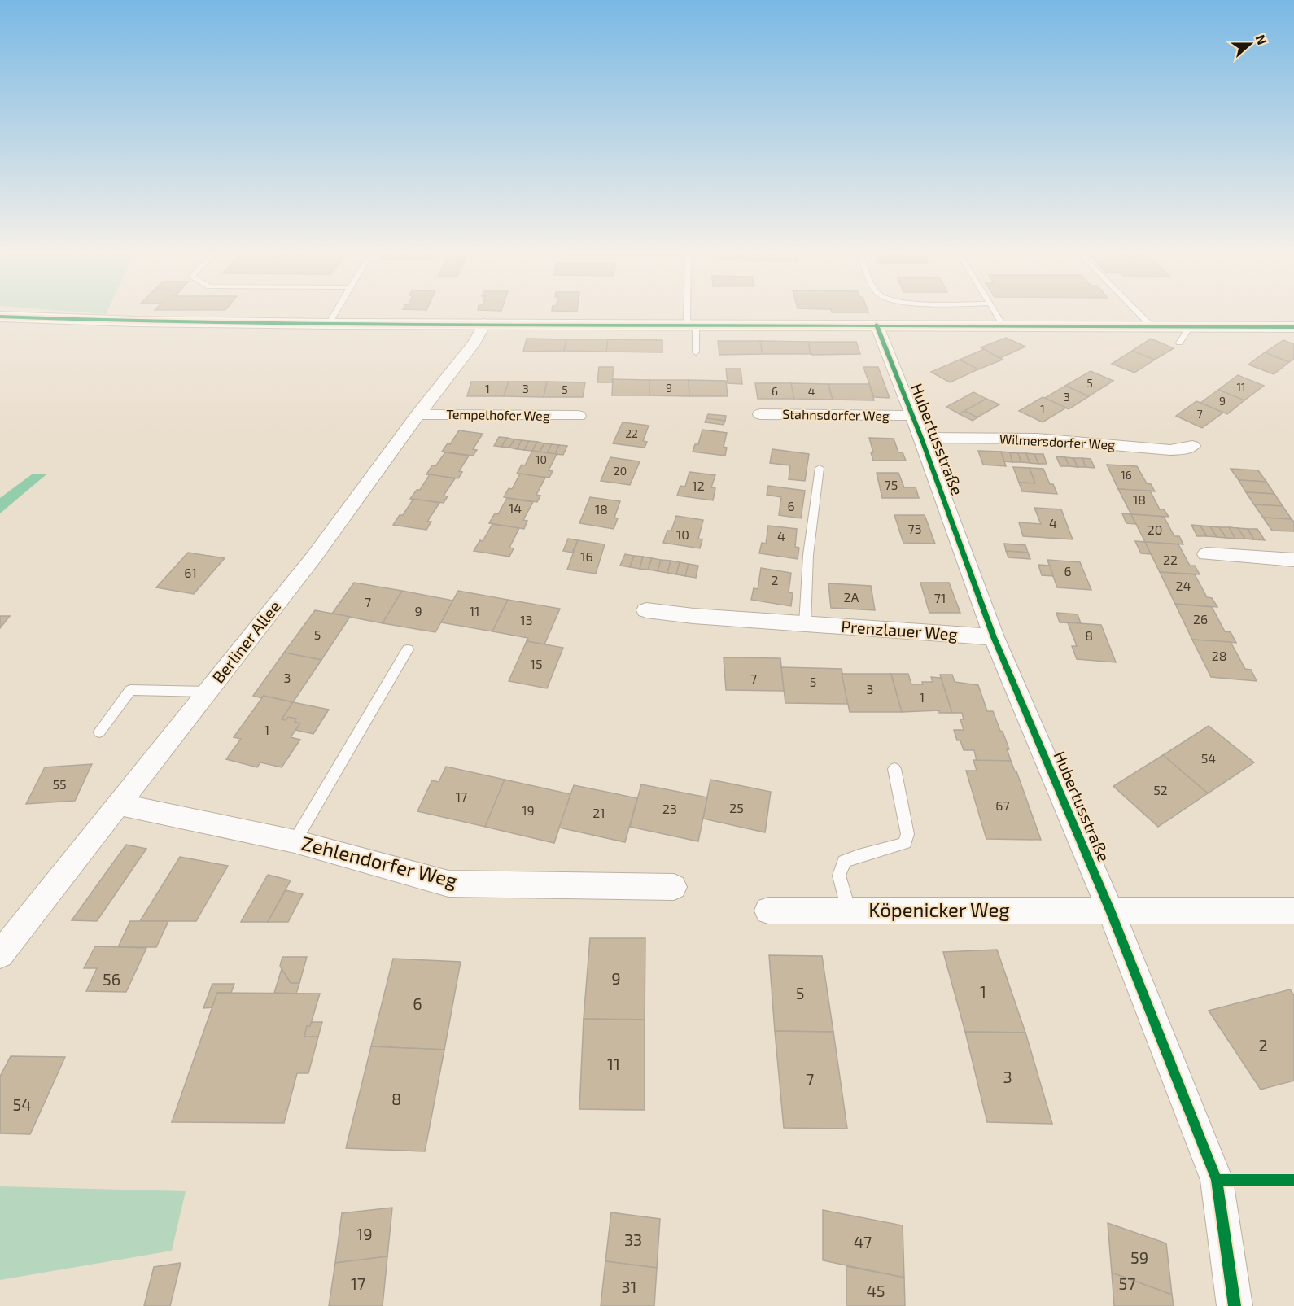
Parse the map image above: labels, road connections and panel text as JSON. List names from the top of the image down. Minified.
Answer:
{"streets":{"street":["Tempelhofer Weg","Stahnsdorfer Weg","Hubertusstraße","Wilmersdorfer Weg","Prenzlauer Weg","Berliner Allee","Zehlendorfer Weg","Köpenicker Weg"]},"crossings":[["Tempelhofer Weg","Berliner Allee"],["Stahnsdorfer Weg","Hubertusstraße"],["Hubertusstraße","Wilmersdorfer Weg"],["Hubertusstraße","Prenzlauer Weg"],["Hubertusstraße","Köpenicker Weg"],["Berliner Allee","Zehlendorfer Weg"]],"house_numbers":["5","11","9","1","3","5","6","4","3","9","1","7","22","10","20","16","75","12","18","6","14","18","4","73","20","10","4","16","22","6","61","2","24","2A","71","7","9","11","26","13","5","8","28","15","3","7","5","3","1","1","54","55","52","17","67","25","23","19","21","9","56","1","5","6","2","11","3","7","8","54","19","33","47","59","17","57","31","45"],"north":"right"}
